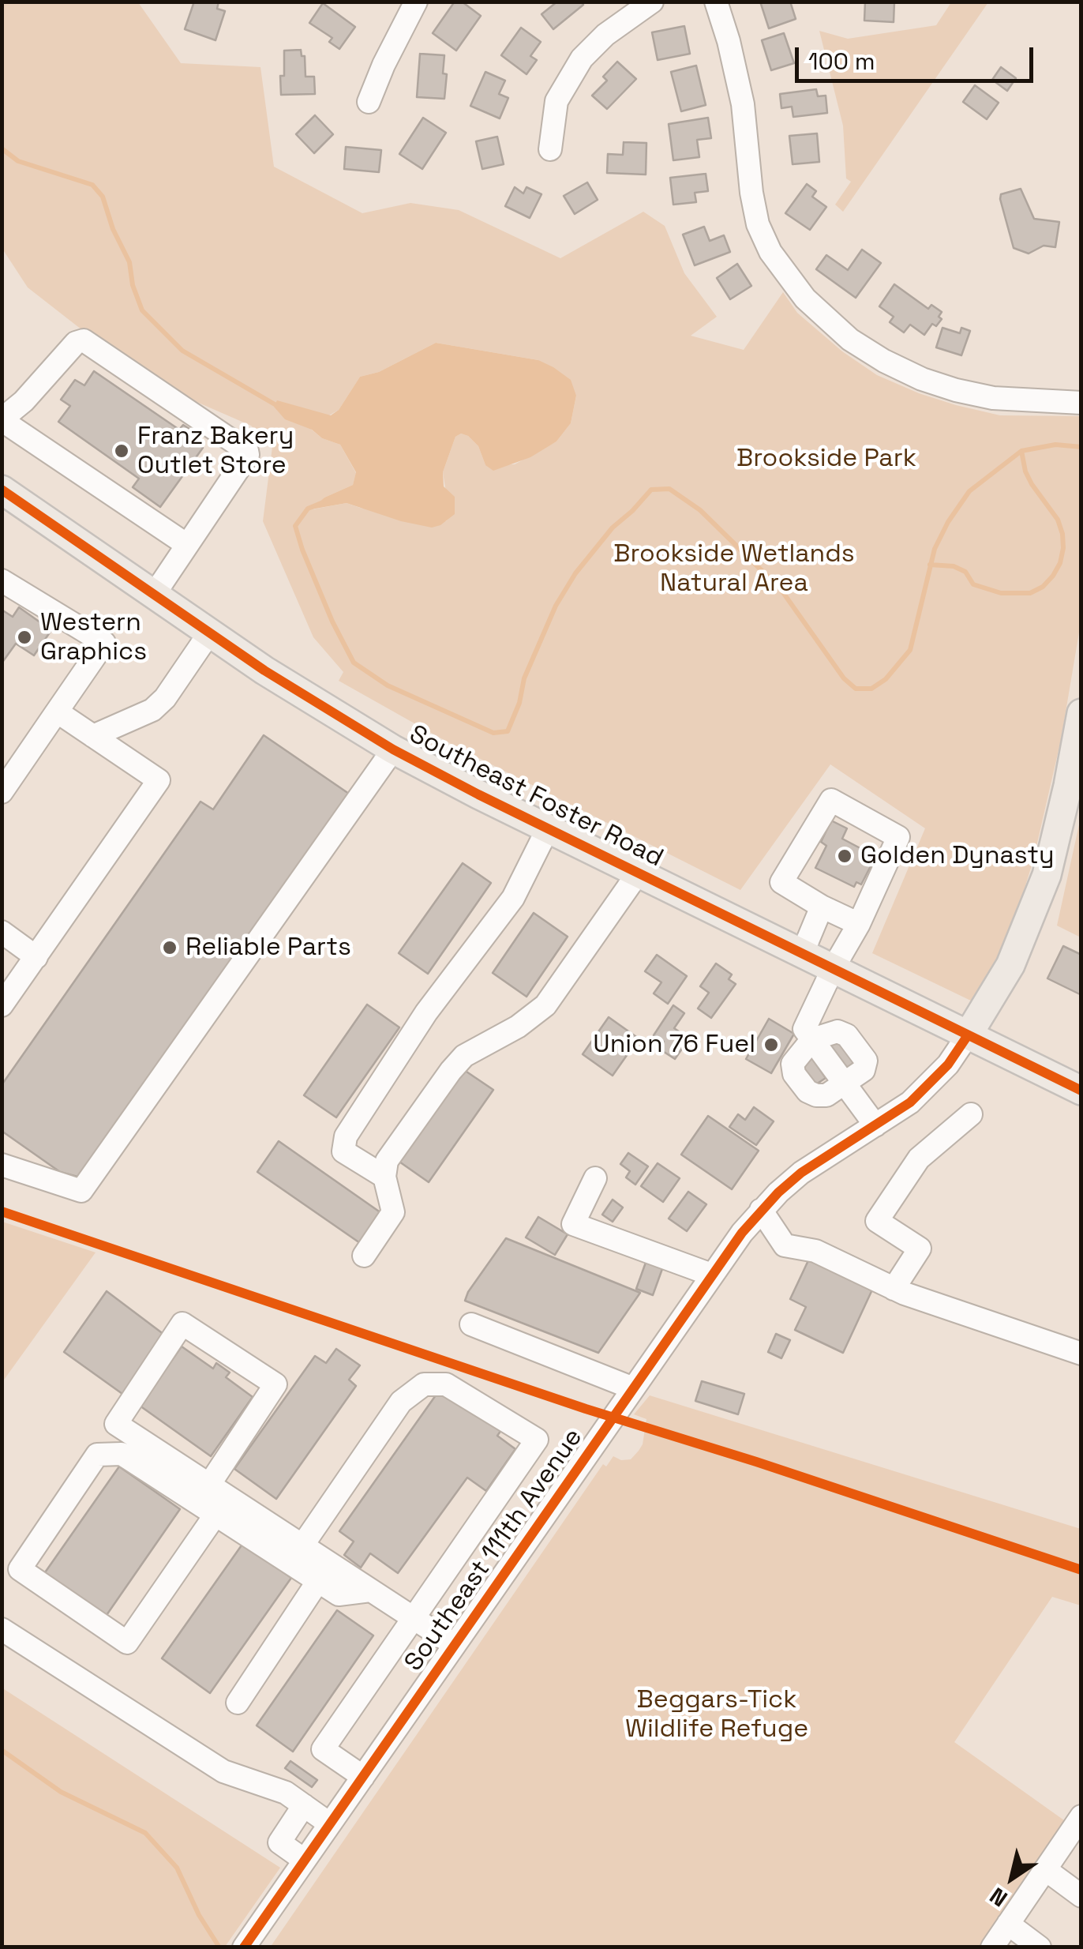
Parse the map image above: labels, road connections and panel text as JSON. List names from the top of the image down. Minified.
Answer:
{"streets":{"main road":["Southeast Foster Road"],"street":["Southeast 111th Avenue"]},"crossings":[["Southeast Foster Road","Southeast 111th Avenue"]],"parks":["Brookside Park","Brookside Wetlands Natural Area","Beggars-Tick Wildlife Refuge"],"places":["Franz Bakery Outlet Store","Western Graphics","Golden Dynasty","Reliable Parts","Union 76 Fuel"],"scale_bar":"100 m","north":"bottom left"}
